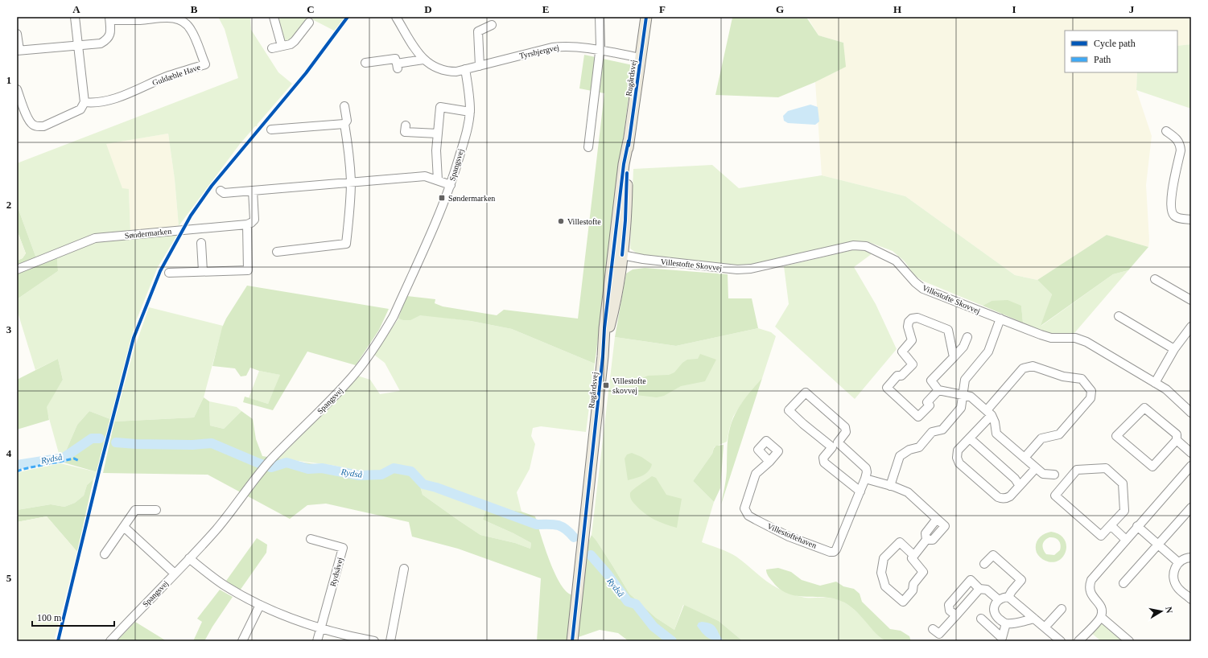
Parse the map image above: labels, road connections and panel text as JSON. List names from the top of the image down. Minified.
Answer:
{"streets":{"main road":["Rugårdsvej"],"street":["Tyrsbjergvej","Guldæble Have","Spangsvej","Søndermarken","Villestofte Skovvej","Villestoftehaven","Rydsåvej"]},"crossings":[["Tyrsbjergvej","Rugårdsvej"],["Tyrsbjergvej","Spangsvej"],["Rugårdsvej","Villestofte Skovvej"]],"water":["Rydså"],"places":{"transit":["Søndermarken","Villestofte skovvej"],"other":["Villestofte"]},"legend":["Cycle path","Path"],"scale_bar":"100 m","north":"right","grid":{"columns":["A","B","C","D","E","F","G","H","I","J"],"rows":["1","2","3","4","5"]}}
